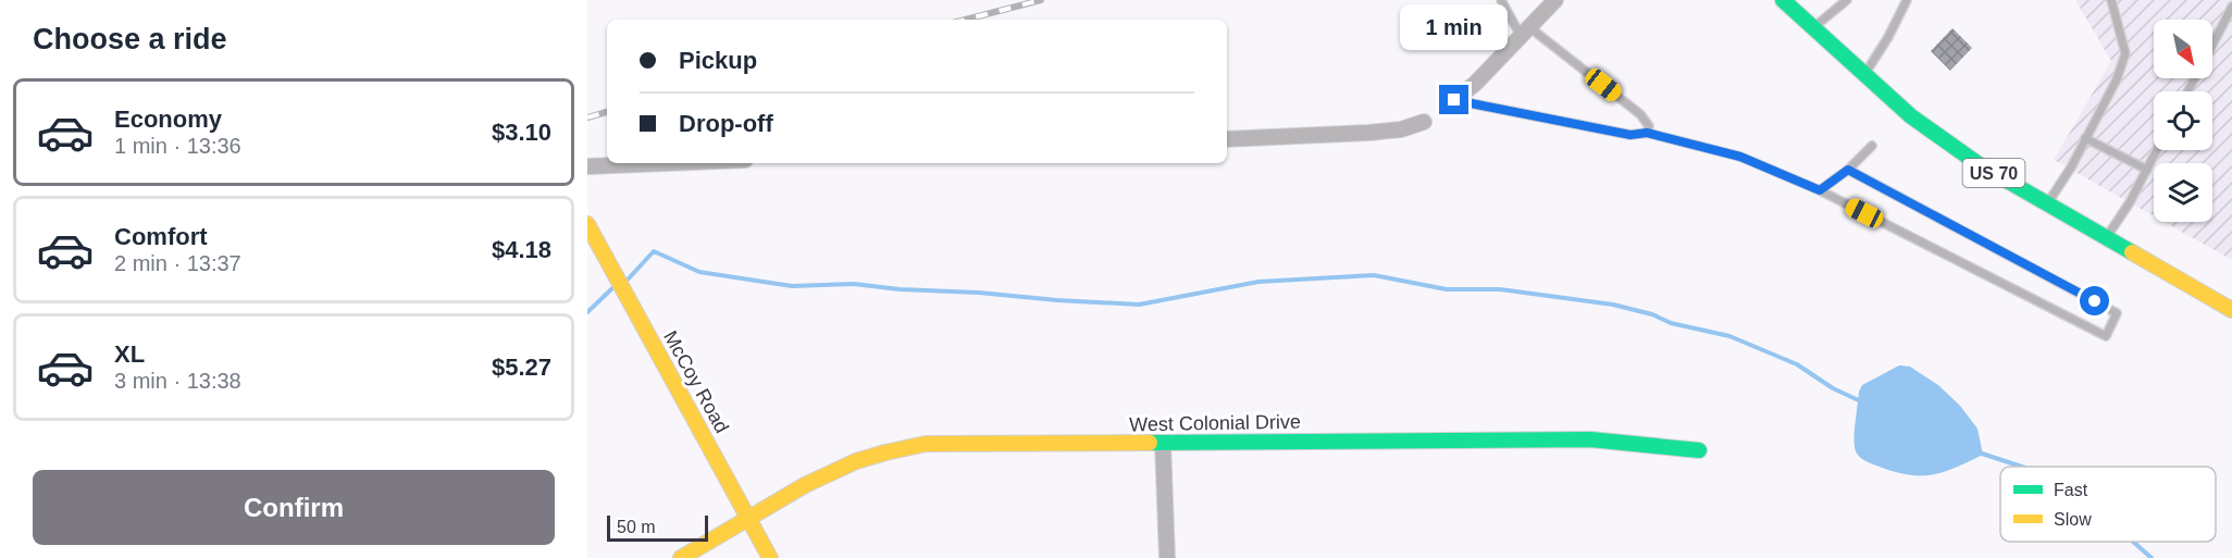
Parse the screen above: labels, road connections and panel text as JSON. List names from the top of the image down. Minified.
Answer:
{"streets":{"main road":["US 70","McCoy Road","West Colonial Drive"]},"crossings":[["McCoy Road","West Colonial Drive"]],"legend":["Fast","Slow"],"scale_bar":"50 m","north":"bottom right","page":{"heading":"Choose a ride","bubble":"1 min","banner":["Pickup","Drop-off"],"list":[{"name":"Economy","note":"1 min · 13:36","value":"$3.10"},{"name":"Comfort","note":"2 min · 13:37","value":"$4.18"},{"name":"XL","note":"3 min · 13:38","value":"$5.27"}],"buttons":"Confirm","scale":"50 m"}}
